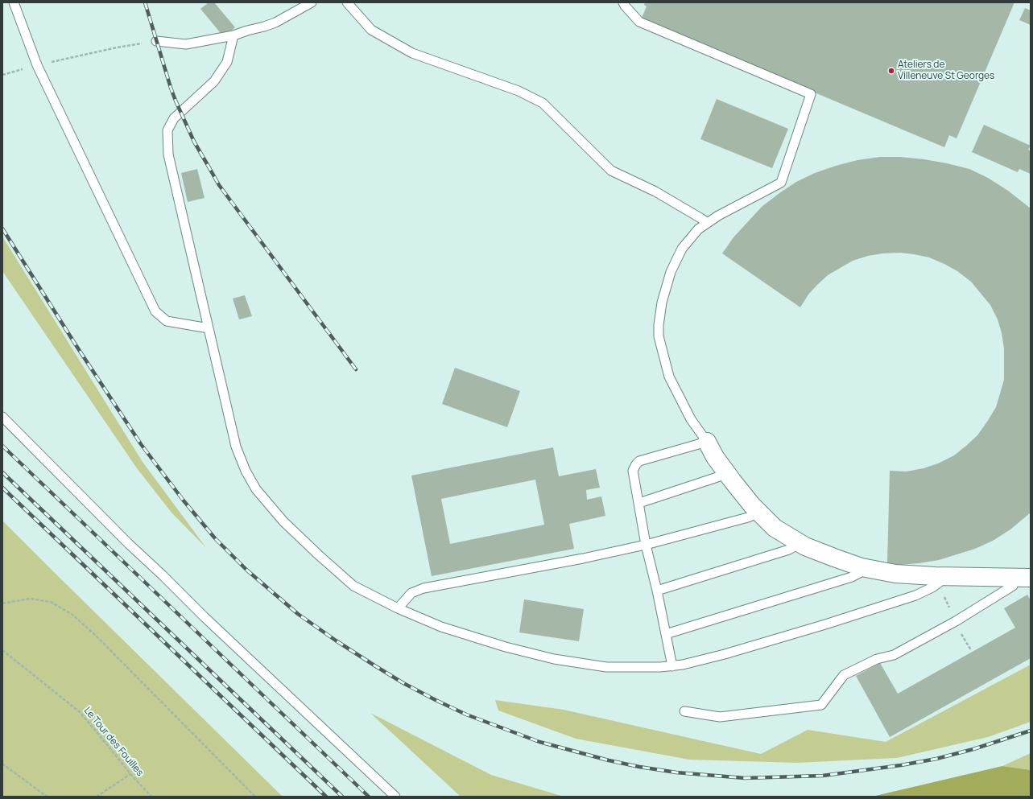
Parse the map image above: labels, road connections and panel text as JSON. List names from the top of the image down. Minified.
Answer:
{"streets":{"path":["Le Tour des Fouilles"]},"places":["Ateliers de Villeneuve St Georges"]}
